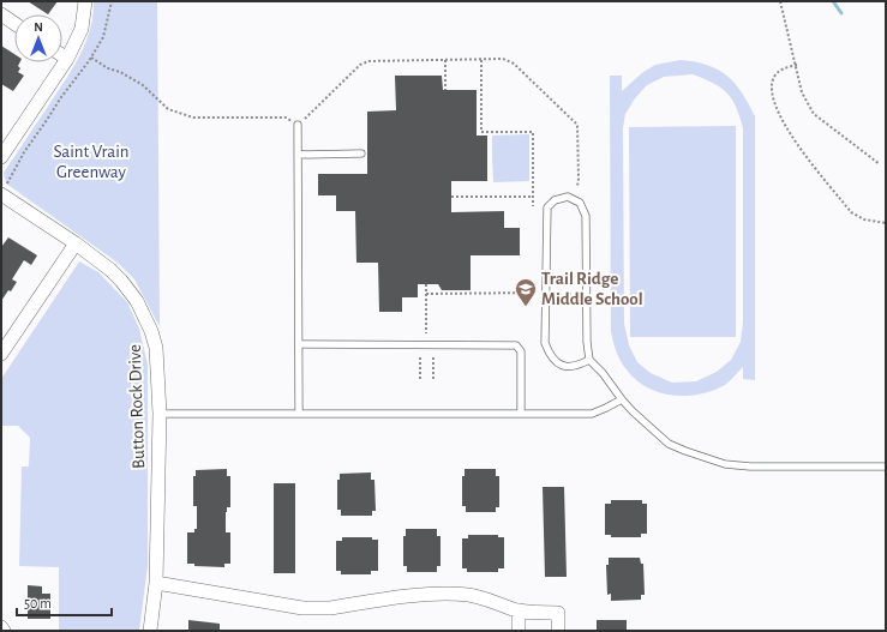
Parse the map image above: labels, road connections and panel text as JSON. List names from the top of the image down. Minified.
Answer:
{"streets":{"street":["Button Rock Drive"]},"parks":["Saint Vrain Greenway"],"places":{"school or university":["Trail Ridge Middle School"]},"scale_bar":"50 m","north":"top"}
